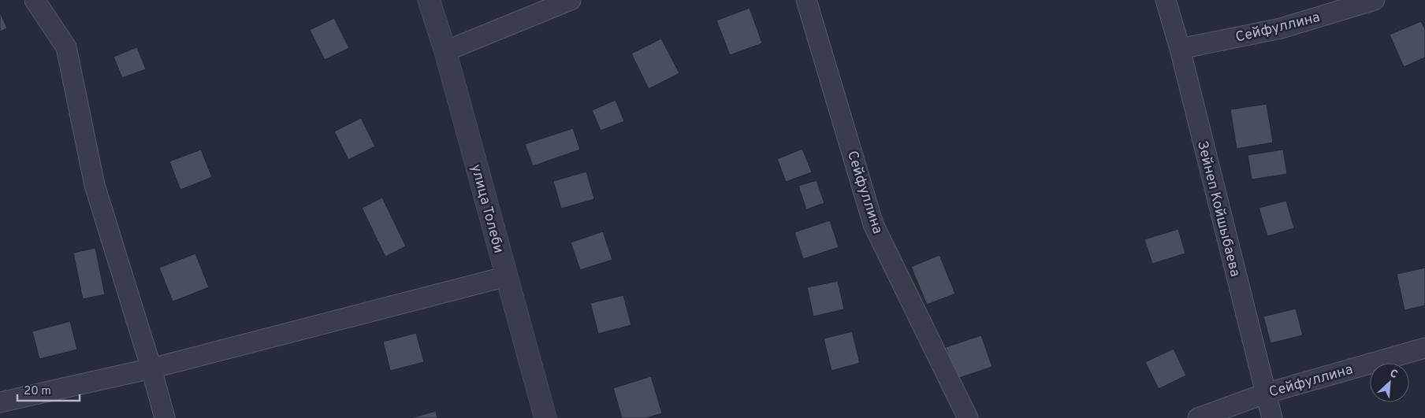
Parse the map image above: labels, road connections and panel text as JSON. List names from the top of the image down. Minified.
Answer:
{"streets":{"street":["Сейфуллина","улица Толеби","Зейнеп Койшыбаева"]},"crossings":[["Сейфуллина","Зейнеп Койшыбаева"]],"scale_bar":"20 m","north":"top right"}
